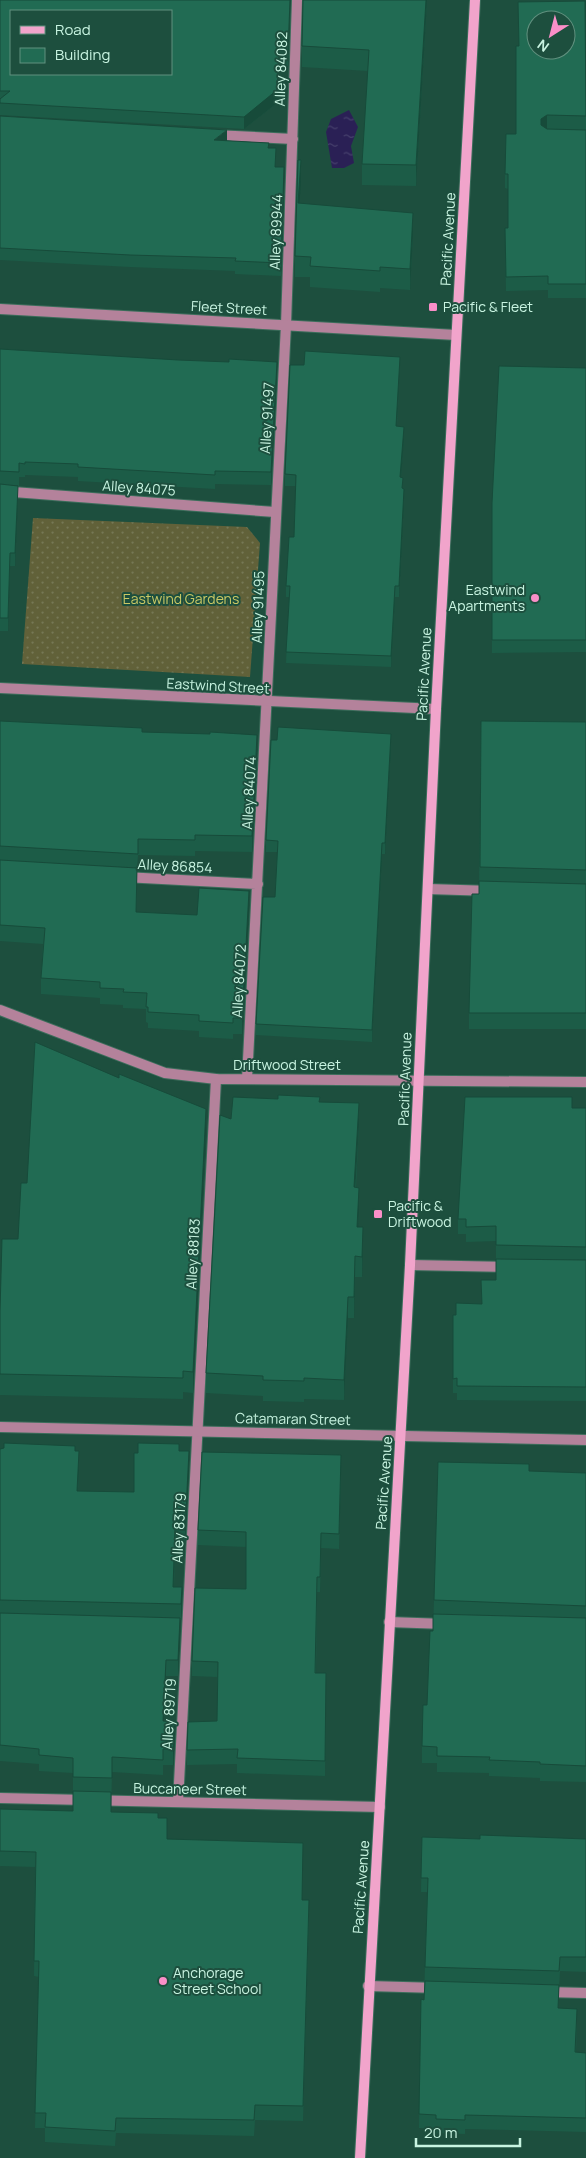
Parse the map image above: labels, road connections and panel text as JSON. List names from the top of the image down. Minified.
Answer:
{"streets":{"street":["Alley 84082","Alley 89944","Pacific Avenue","Fleet Street","Alley 91497","Alley 84075","Alley 91495","Eastwind Street","Alley 84074","Alley 86854","Alley 84072","Driftwood Street","Alley 88183","Catamaran Street","Alley 83179","Alley 89719","Buccaneer Street"]},"crossings":[["Alley 84082","Alley 89944"],["Alley 89944","Fleet Street"],["Alley 89944","Alley 91497"],["Pacific Avenue","Fleet Street"],["Pacific Avenue","Eastwind Street"],["Pacific Avenue","Driftwood Street"],["Pacific Avenue","Catamaran Street"],["Pacific Avenue","Buccaneer Street"],["Fleet Street","Alley 91497"],["Alley 91497","Alley 84075"],["Alley 91497","Alley 91495"],["Alley 84075","Alley 91495"],["Alley 91495","Eastwind Street"],["Alley 91495","Alley 84074"],["Eastwind Street","Alley 84074"],["Alley 84074","Alley 86854"],["Alley 84074","Alley 84072"],["Alley 86854","Alley 84072"],["Alley 84072","Driftwood Street"],["Driftwood Street","Alley 88183"],["Alley 88183","Catamaran Street"],["Alley 88183","Alley 83179"],["Catamaran Street","Alley 83179"],["Alley 83179","Alley 89719"],["Alley 89719","Buccaneer Street"]],"parks":["Eastwind Gardens"],"places":{"transit":["Pacific & Fleet","Pacific & Driftwood"],"other":["Eastwind Apartments","Anchorage Street School"]},"legend":["Road","Building"],"scale_bar":"20 m","north":"bottom left"}
